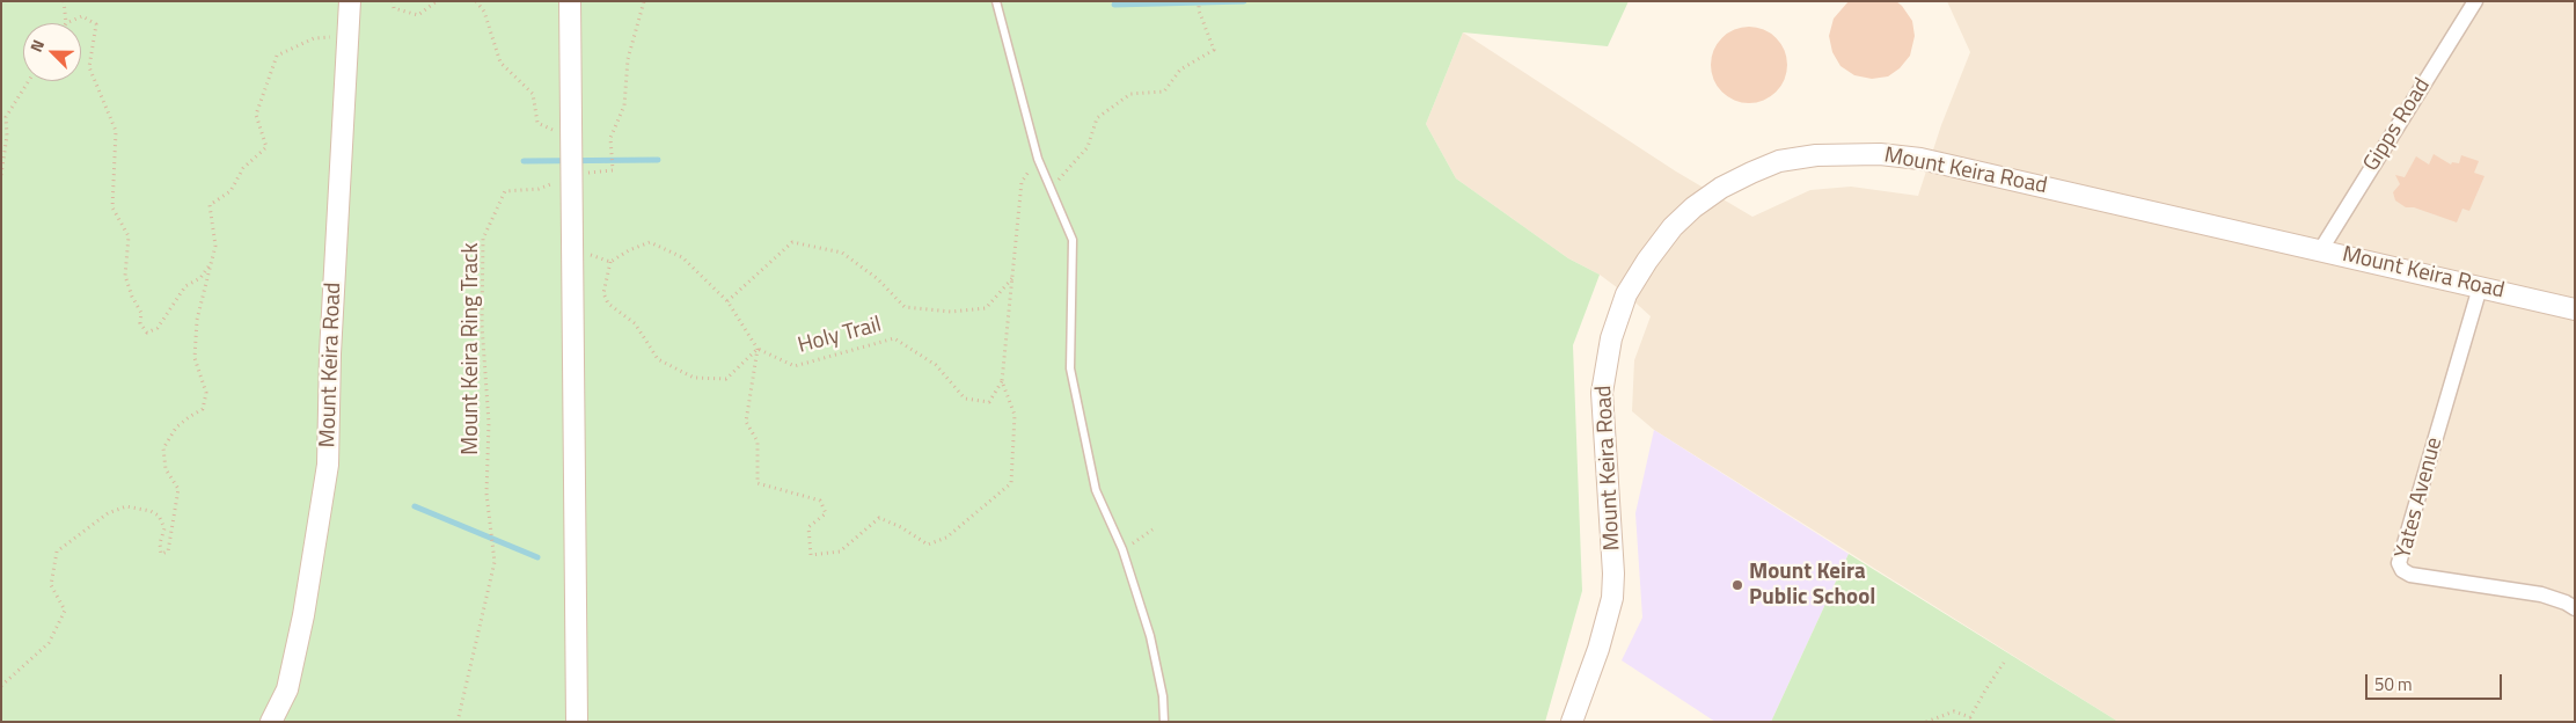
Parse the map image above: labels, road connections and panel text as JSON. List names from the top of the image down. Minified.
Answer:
{"streets":{"main road":["Mount Keira Road"],"street":["Gipps Road","Yates Avenue"],"path":["Holy Trail","Mount Keira Ring Track"]},"crossings":[["Gipps Road","Mount Keira Road"],["Mount Keira Road","Yates Avenue"]],"places":["Mount Keira Public School"],"scale_bar":"50 m","north":"top left"}
